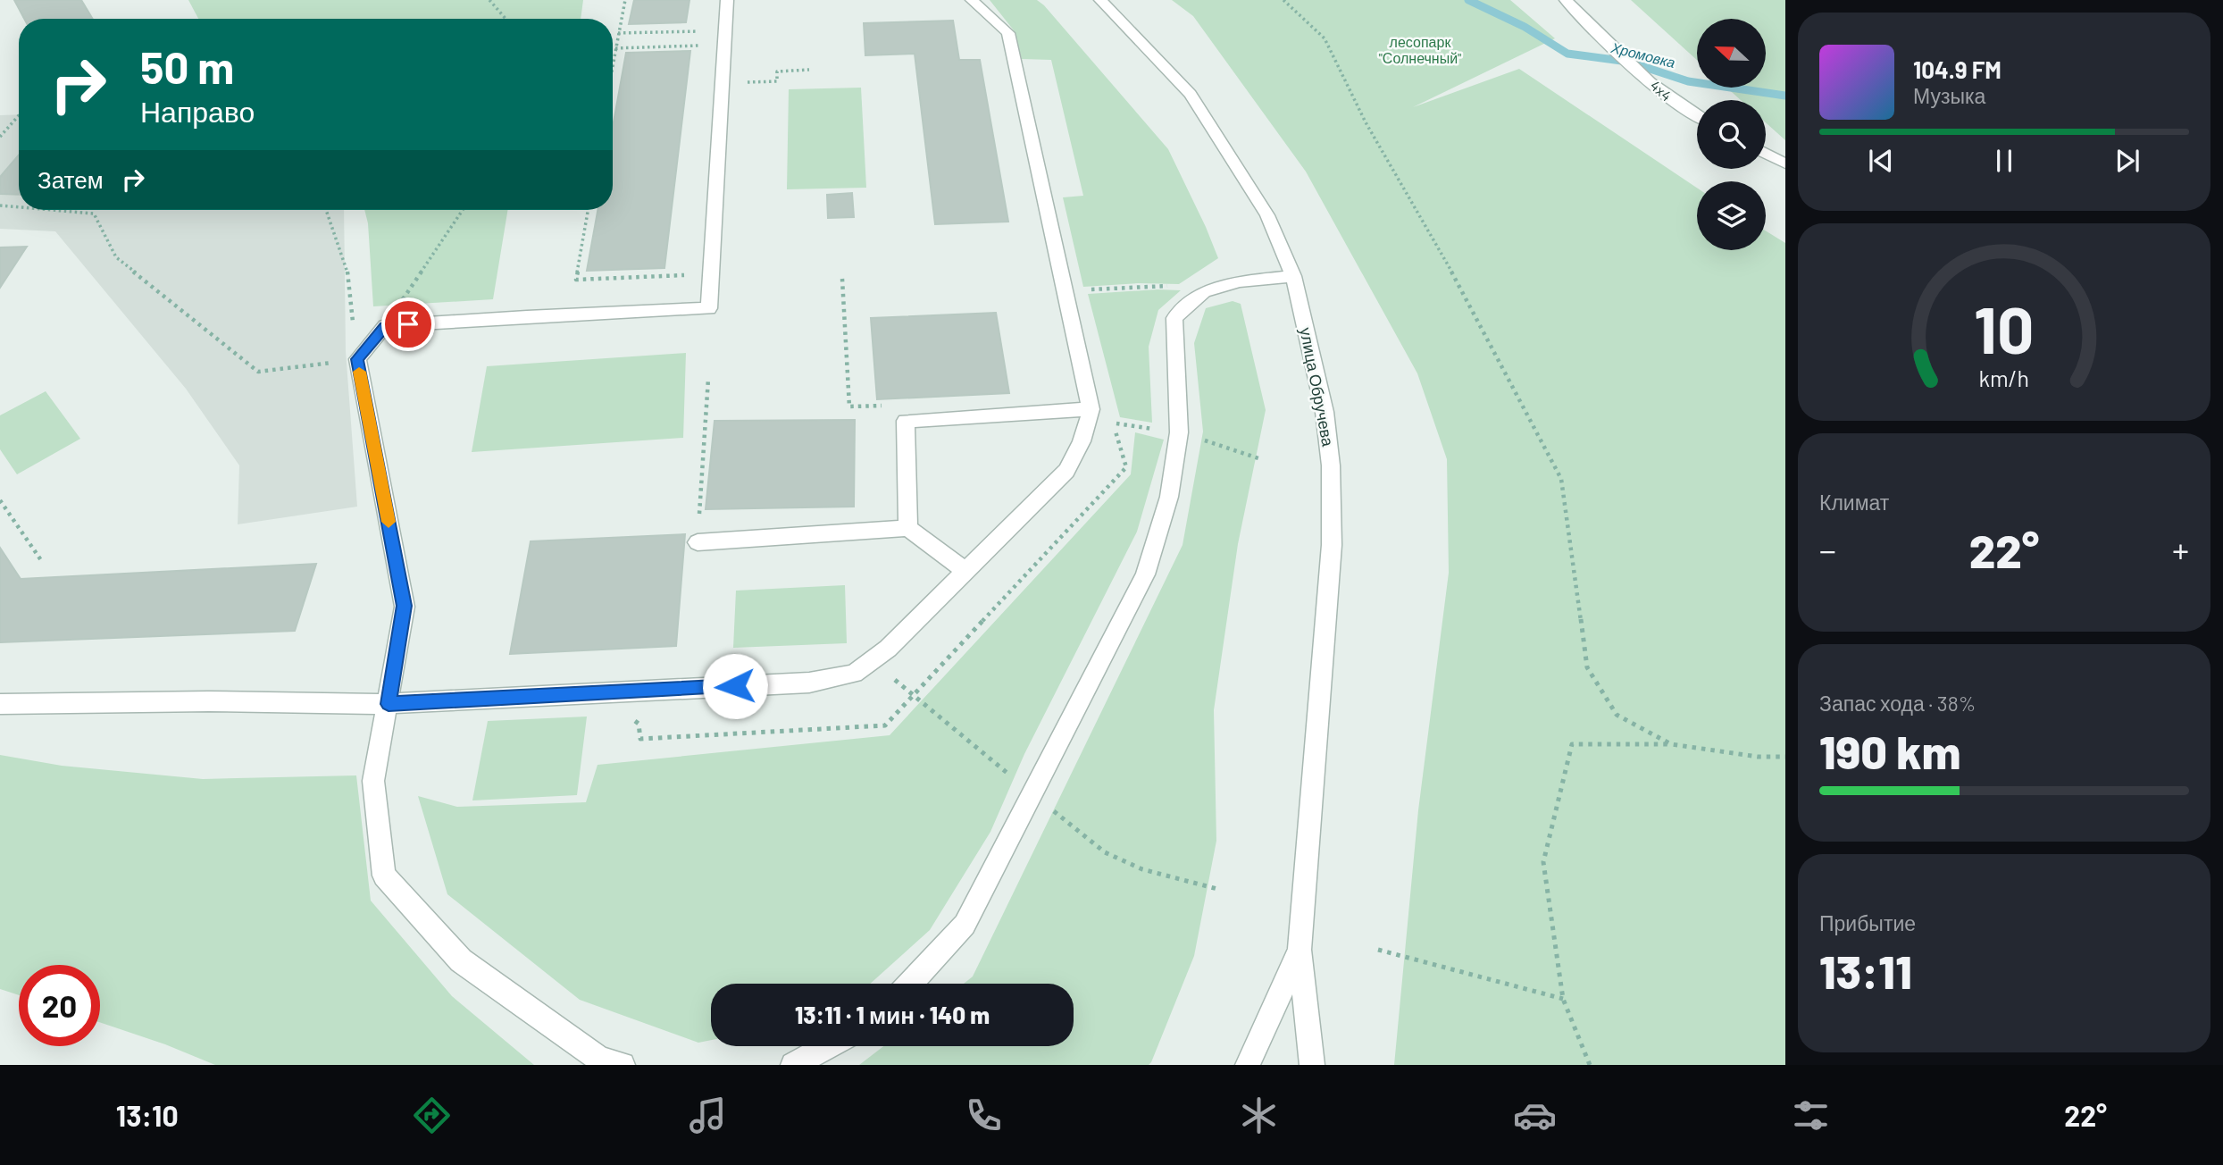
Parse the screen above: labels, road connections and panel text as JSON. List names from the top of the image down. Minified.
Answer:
{"streets":{"street":["4x4","улица Обручева"]},"water":["Хромовка"],"parks":["лесопарк \"Солнечный\""],"north":"left","page":{"turn":["50 m","Направо"],"song":["104.9 FM","Музыка"],"then":"Затем","tile":["Климат",["Запас хода · 38%","190 km"],["Прибытие","13:11"]],"heat":["−","22°","+"],"limit":"20","trip":"13:11 · 1 мин · 140 m","tabs":["13:10","22°"],"gauge":["10","km/h"]}}
